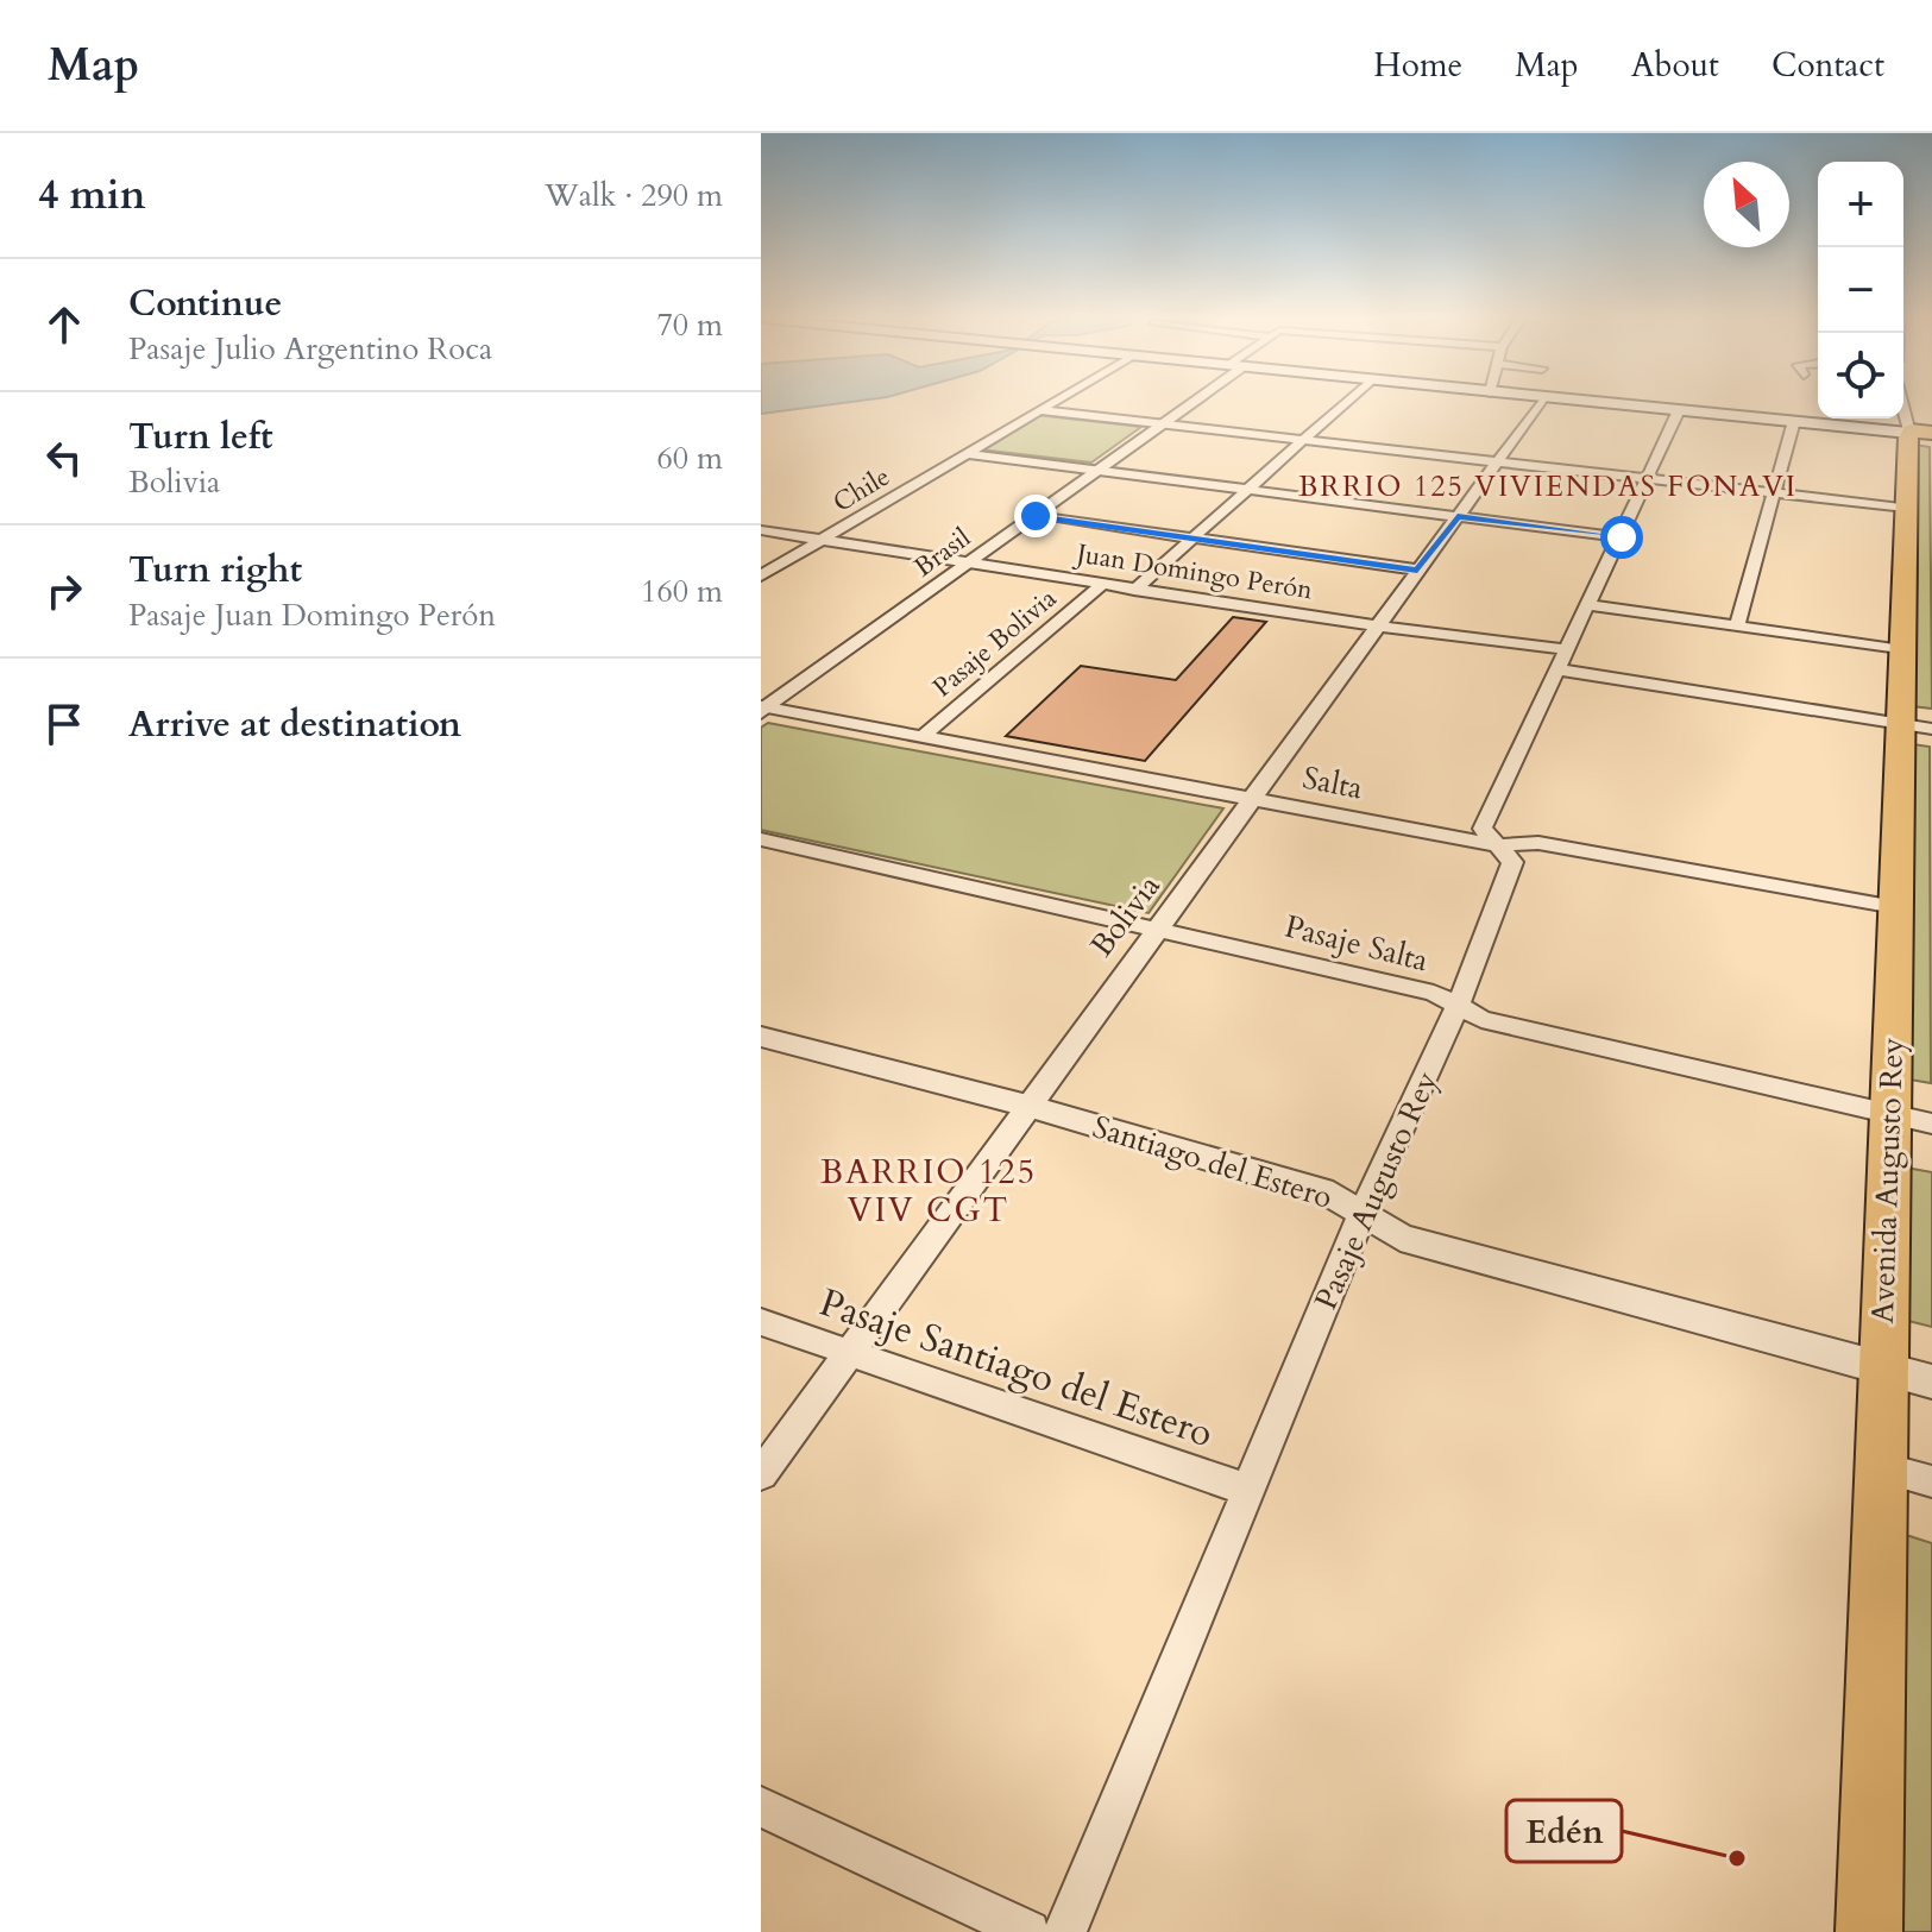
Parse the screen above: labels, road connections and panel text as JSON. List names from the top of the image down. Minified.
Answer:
{"streets":{"main road":["Avenida Augusto Rey"],"street":["Chile","Brasil","Juan Domingo Perón","Pasaje Bolivia","Salta","Bolivia","Pasaje Salta","Santiago del Estero","Pasaje Augusto Rey","Pasaje Santiago del Estero"]},"crossings":[["Chile","Juan Domingo Perón"],["Brasil","Juan Domingo Perón"],["Brasil","Salta"],["Juan Domingo Perón","Pasaje Bolivia"],["Juan Domingo Perón","Bolivia"],["Juan Domingo Perón","Pasaje Augusto Rey"],["Pasaje Bolivia","Salta"],["Salta","Bolivia"],["Salta","Avenida Augusto Rey"],["Salta","Pasaje Augusto Rey"],["Bolivia","Pasaje Salta"],["Bolivia","Santiago del Estero"],["Bolivia","Pasaje Santiago del Estero"],["Pasaje Salta","Avenida Augusto Rey"],["Pasaje Salta","Pasaje Augusto Rey"],["Santiago del Estero","Avenida Augusto Rey"],["Santiago del Estero","Pasaje Augusto Rey"],["Pasaje Augusto Rey","Pasaje Santiago del Estero"]],"districts":["BRRIO 125 VIVIENDAS FONAVI","BARRIO 125 VIV CGT"],"places":["Edén"],"north":"top left","page":{"header":"Map","nav":["Home","Map","About","Contact"],"heading":["4 min","Walk · 290 m"],"map_buttons":["+","−"],"list":[["Continue","Pasaje Julio Argentino Roca","70 m"],["Turn left","Bolivia","60 m"],["Turn right","Pasaje Juan Domingo Perón","160 m"],"Arrive at destination"]}}
